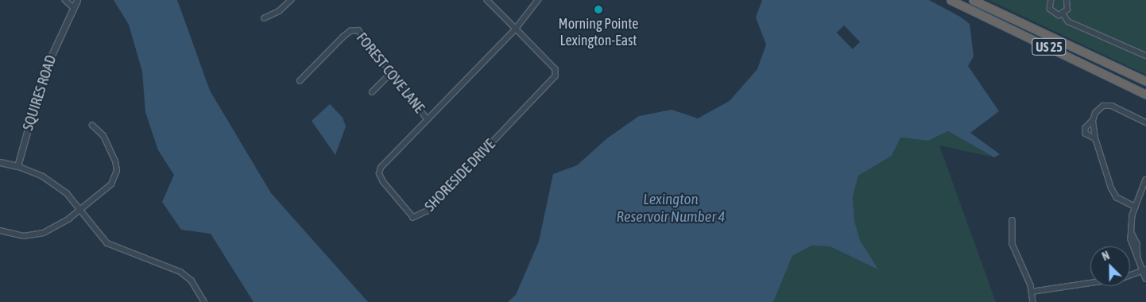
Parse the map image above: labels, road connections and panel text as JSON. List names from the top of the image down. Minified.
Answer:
{"streets":{"highway":["US 25"],"street":["FOREST COVE LANE","SQUIRES ROAD","SHORESIDE DRIVE"]},"crossings":[["FOREST COVE LANE","SHORESIDE DRIVE"]],"water":["Lexington Reservoir Number 4"],"places":["Morning Pointe Lexington-East"],"north":"top left"}
